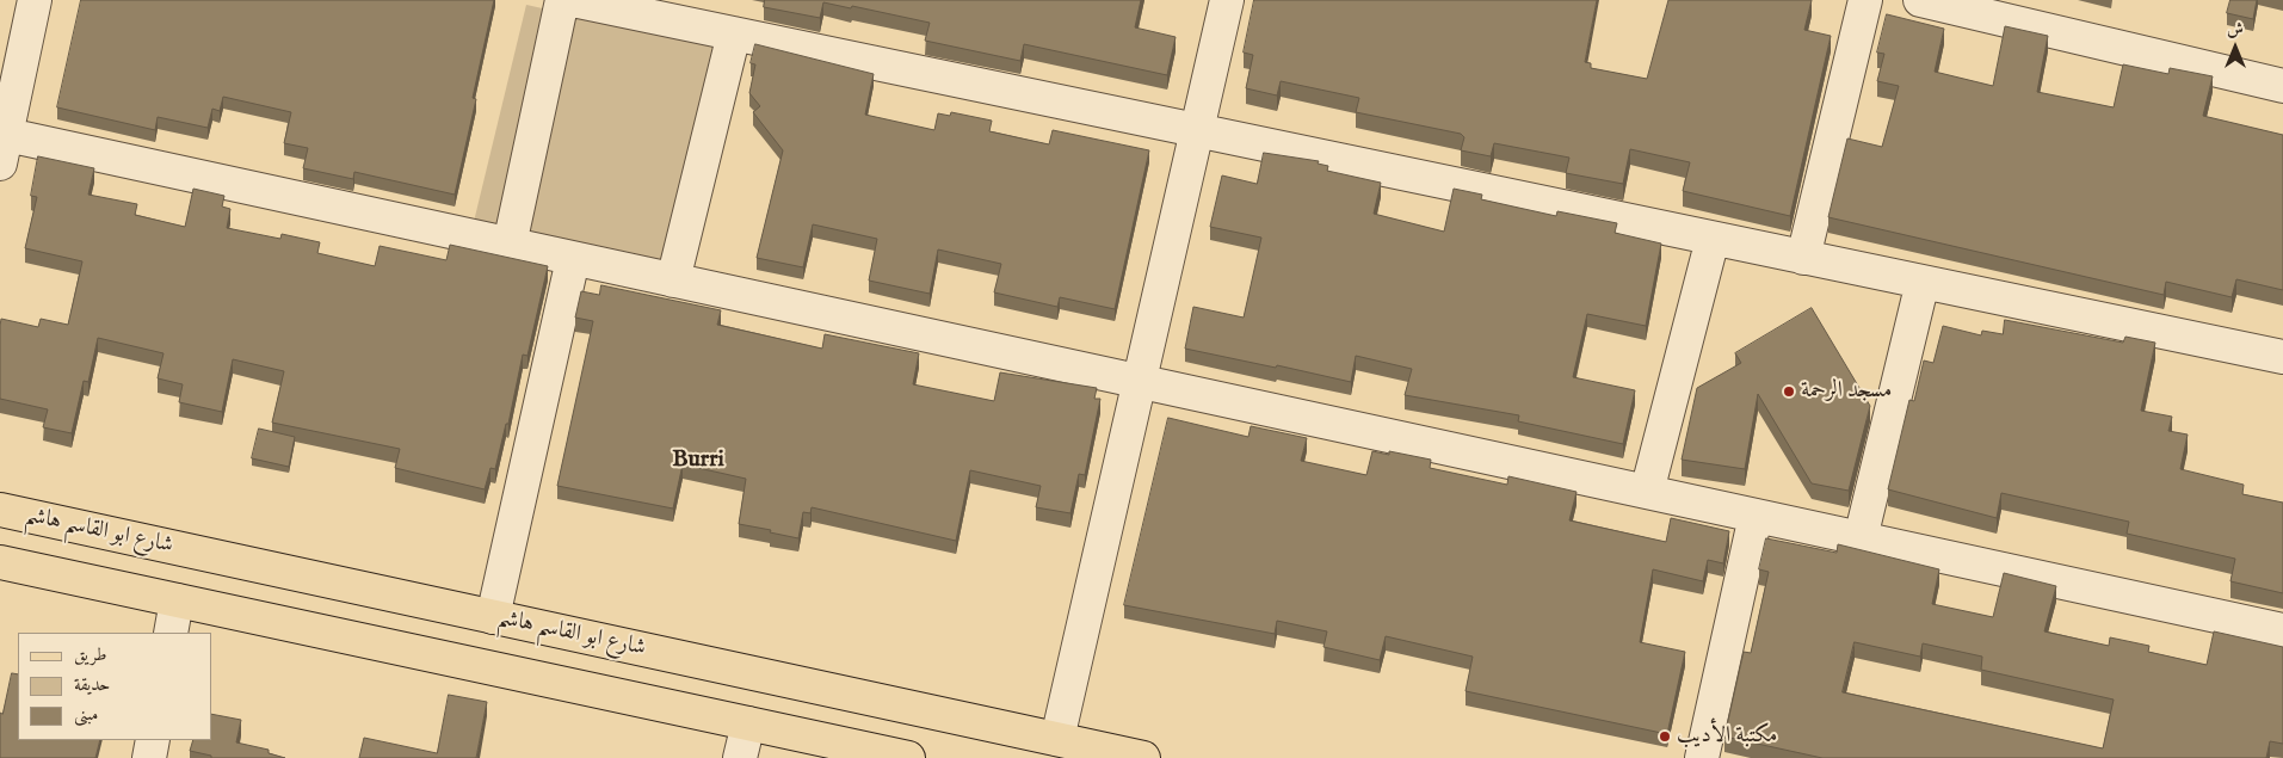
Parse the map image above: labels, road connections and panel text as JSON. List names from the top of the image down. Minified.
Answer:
{"streets":{"main road":["شارع ابو القاسم هاشم"]},"districts":["Burri"],"places":["مسجد الرحمة","مكتبة الأديب"],"legend":["طريق","حديقة","مبنى"],"north":"top"}
